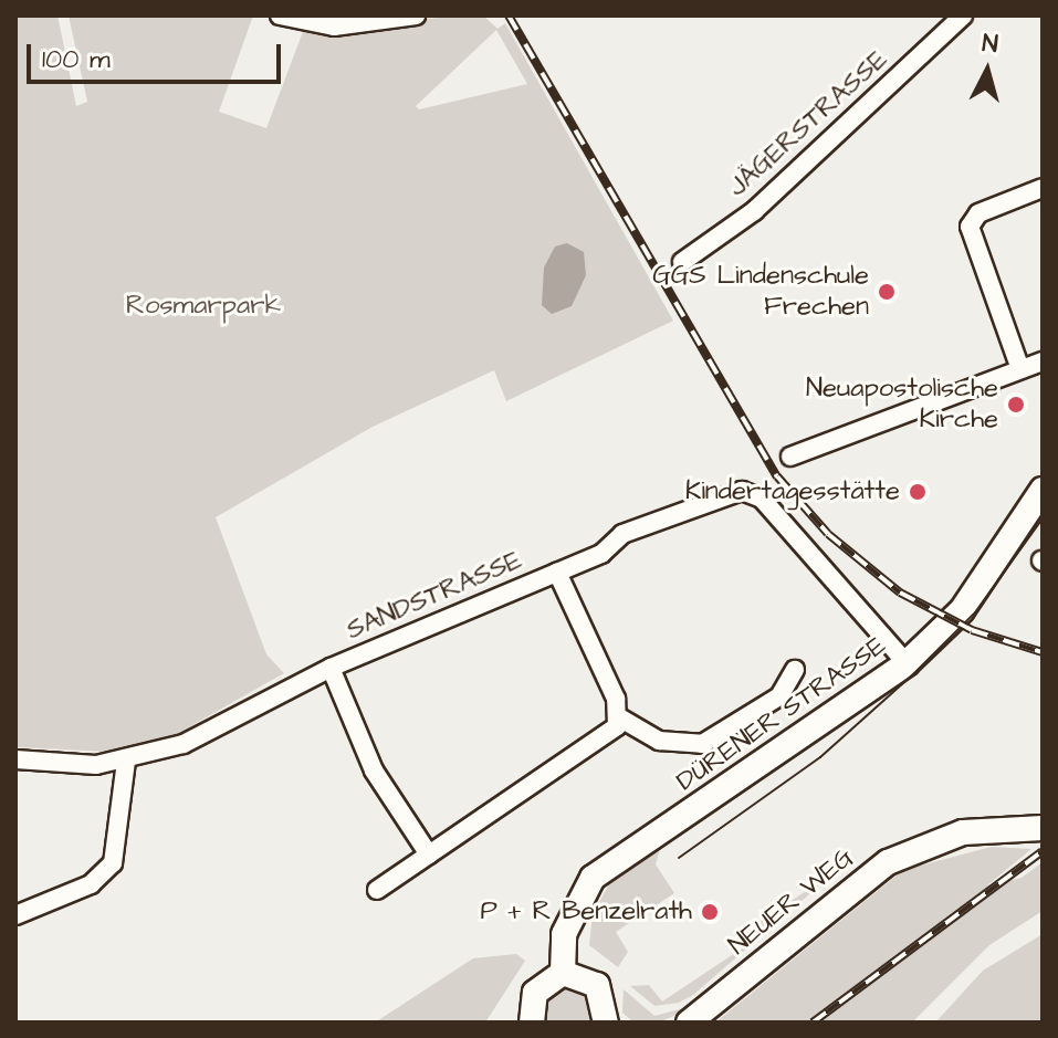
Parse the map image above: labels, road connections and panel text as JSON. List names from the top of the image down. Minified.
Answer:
{"streets":{"main road":["DÜRENER STRASSE","NEUER WEG"],"street":["JÄGERSTRASSE","SANDSTRASSE"]},"crossings":[["SANDSTRASSE","DÜRENER STRASSE"]],"parks":["Rosmarpark"],"places":["GGS Lindenschule Frechen","Neuapostolische Kirche","Kindertagesstätte","P + R Benzelrath"],"scale_bar":"100 m","north":"top"}
